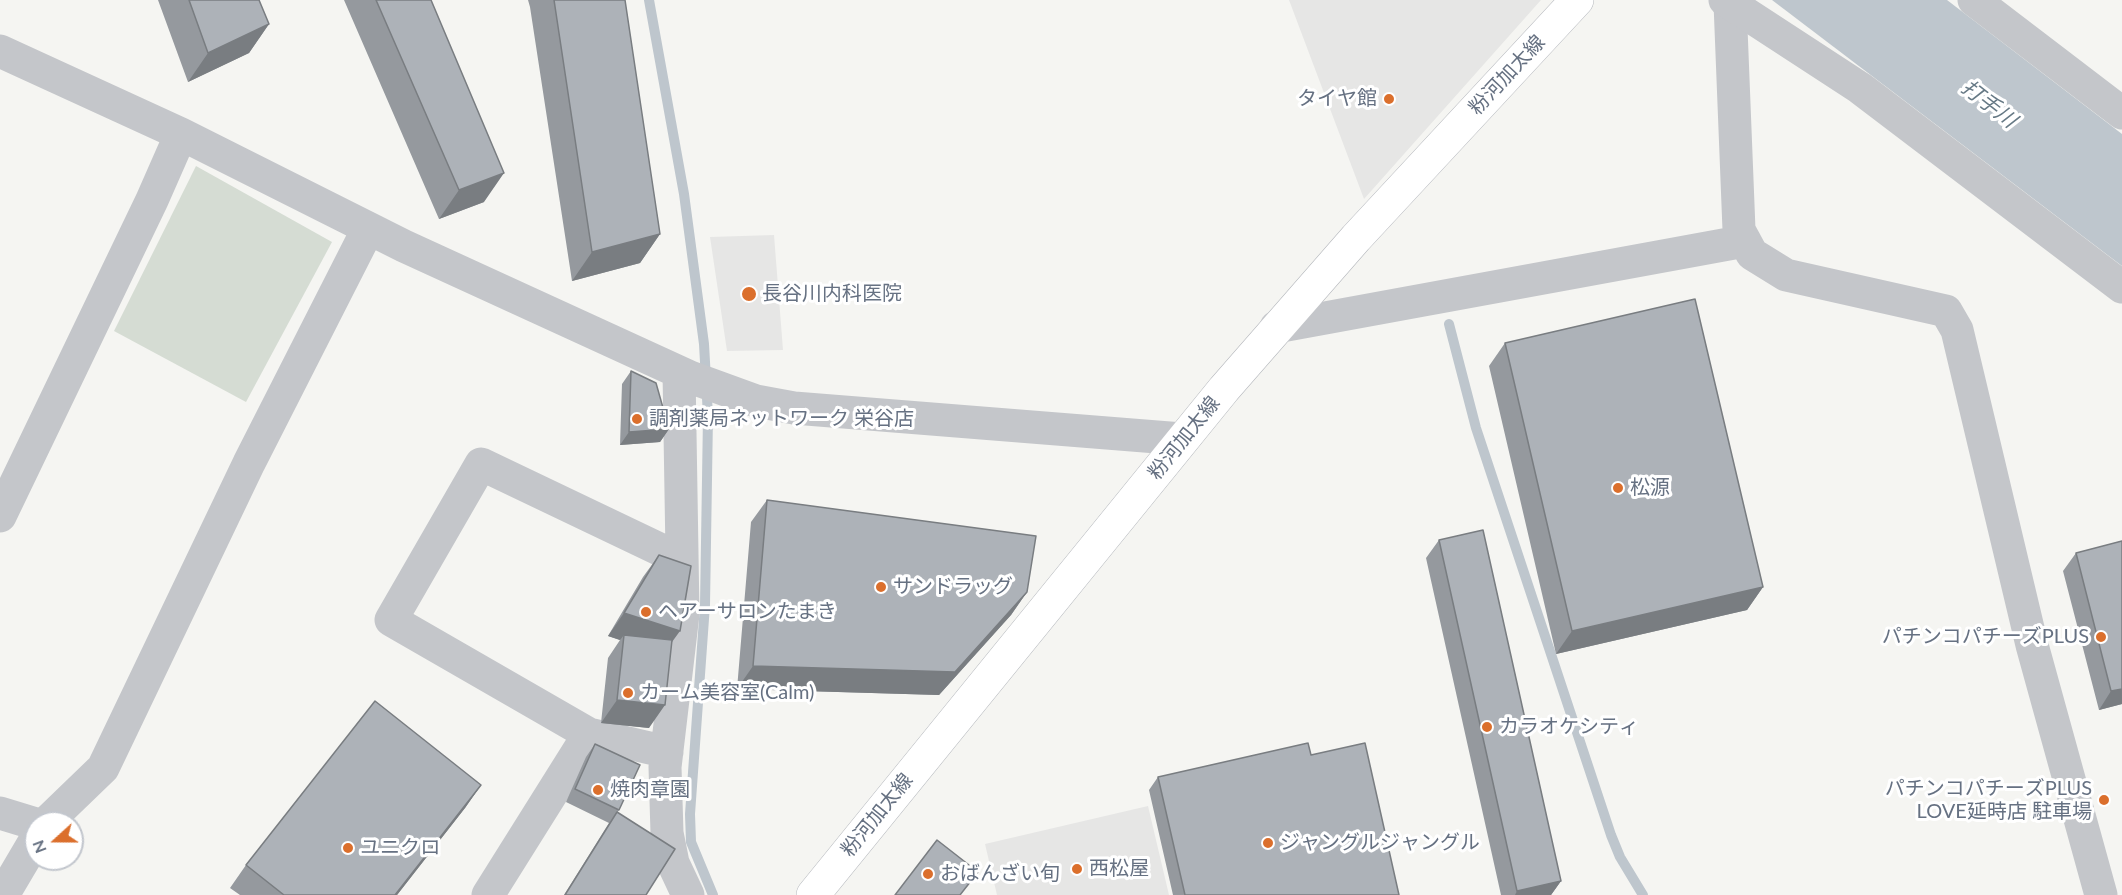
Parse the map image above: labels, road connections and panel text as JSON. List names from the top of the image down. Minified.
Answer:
{"streets":{"main road":["粉河加太線"]},"water":["打手川"],"places":["タイヤ館","長谷川内科医院","調剤薬局ネットワーク 栄谷店","松源","サンドラッグ","ヘアーサロンたまき","パチンコパチーズPLUS","カーム美容室(Calm)","カラオケシティ","焼肉章園","パチンコパチーズPLUS LOVE延時店 駐車場","ジャングルジャングル","ユニクロ","西松屋","おばんざい旬"],"north":"left"}
